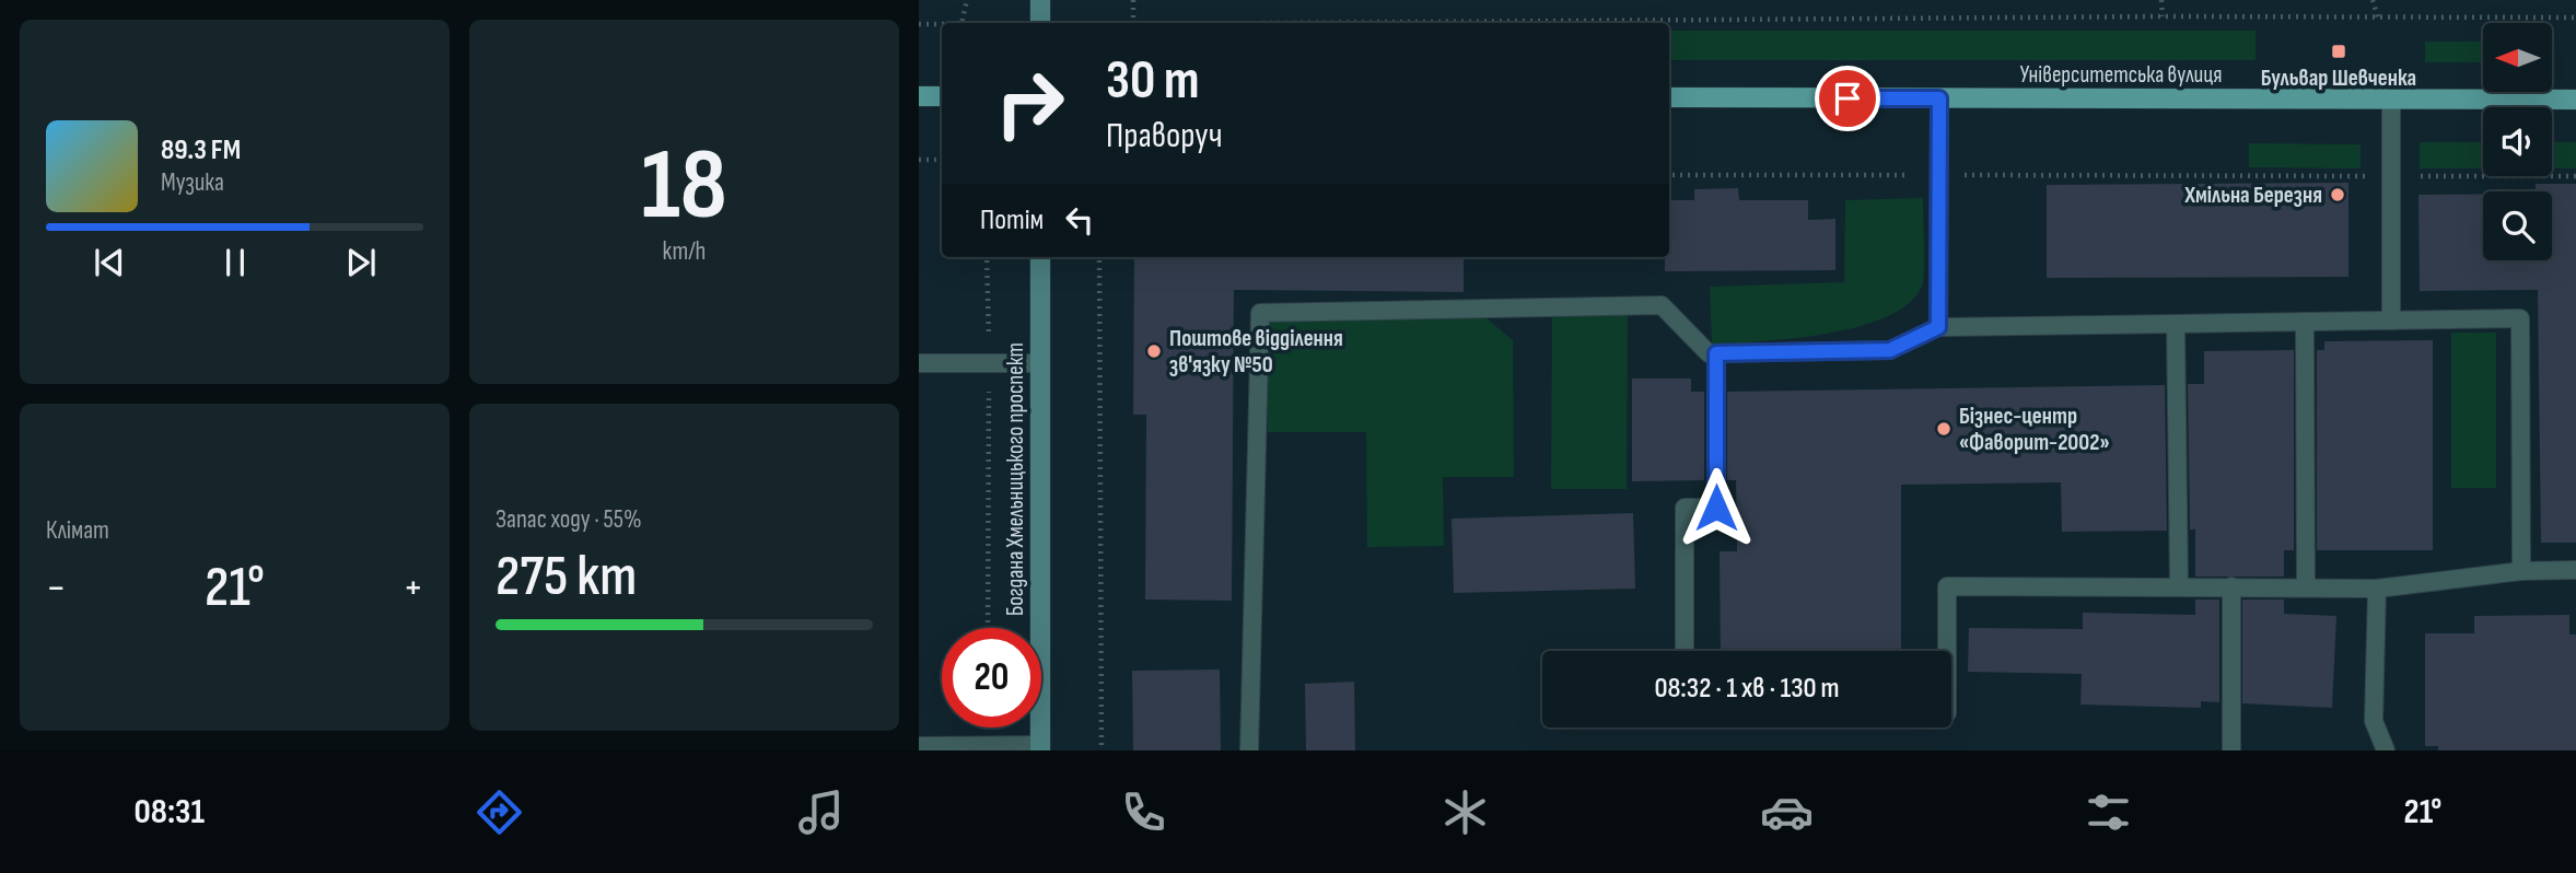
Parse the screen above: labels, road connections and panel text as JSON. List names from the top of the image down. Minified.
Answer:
{"streets":{"main road":["Університетська вулиця","Богдана Хмельницького проспект"]},"places":{"transit":["Бульвар Шевченка"],"other":["Хмільна Березня","Поштове відділення зв'язку №50","Бізнес-центр «Фаворит-2002»"]},"north":"left","page":{"tile":[["18","km/h"],"Клімат",["Запас ходу · 55%","275 km"]],"turn":["30 m","Праворуч"],"song":["89.3 FM","Музика"],"then":"Потім","heat":["−","21°","+"],"limit":"20","trip":"08:32 · 1 хв · 130 m","tabs":["08:31","21°"]}}
